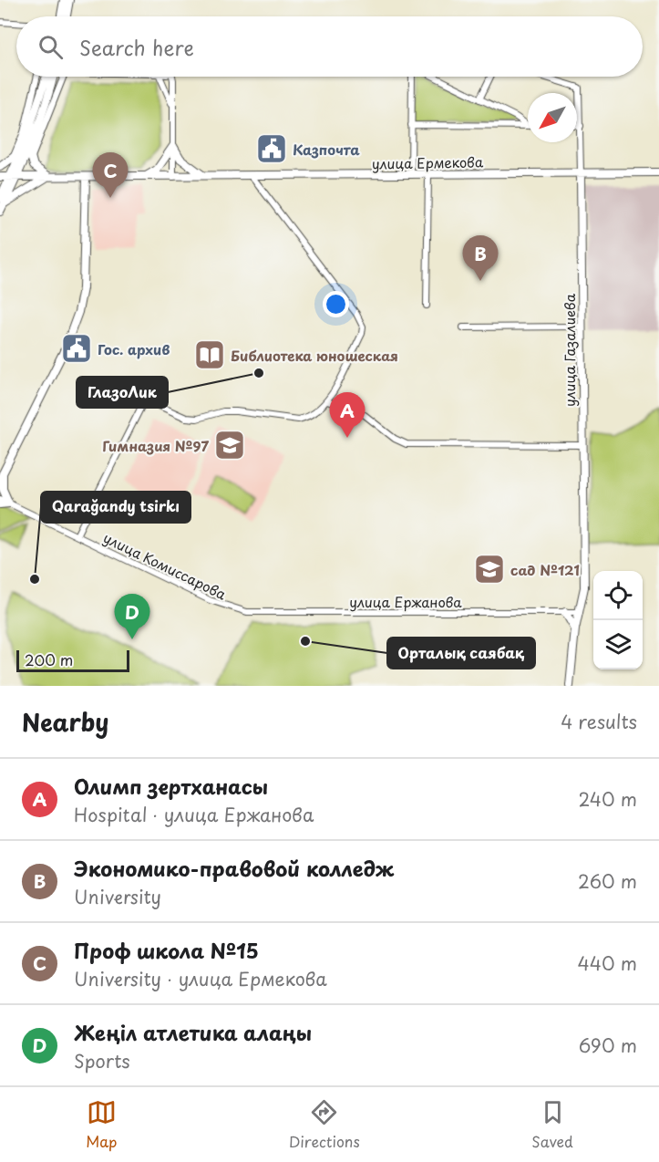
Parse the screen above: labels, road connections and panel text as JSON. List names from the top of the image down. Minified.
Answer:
{"streets":{"main road":["улица Ермекова","улица Газалиева"],"street":["улица Комиссарова","улица Ержанова"]},"crossings":[["улица Ермекова","улица Газалиева"],["улица Газалиева","улица Ержанова"],["улица Комиссарова","улица Ержанова"]],"places":{"public building":["Казпочта","Гос. архив"],"library":["Библиотека юношеская"],"other":["ГлазоЛик","Qarağandy tsirkı","Орталық саябақ"],"school or university":["Гимназия №97","сад №121"]},"scale_bar":"200 m","north":"bottom left","page":{"search":"Search here","pins":["C","B","A","D"],"scale":"200 m","heading":["Nearby","4 results"],"list":[{"mark":"A","name":"Олимп зертханасы","note":"Hospital · улица Ержанова","value":"240 m"},{"mark":"B","name":"Экономико-правовой колледж","note":"University","value":"260 m"},{"mark":"C","name":"Проф школа №15","note":"University · улица Ермекова","value":"440 m"},{"mark":"D","name":"Жеңіл атлетика алаңы","note":"Sports","value":"690 m"}],"nav":["Map","Directions","Saved"]}}
